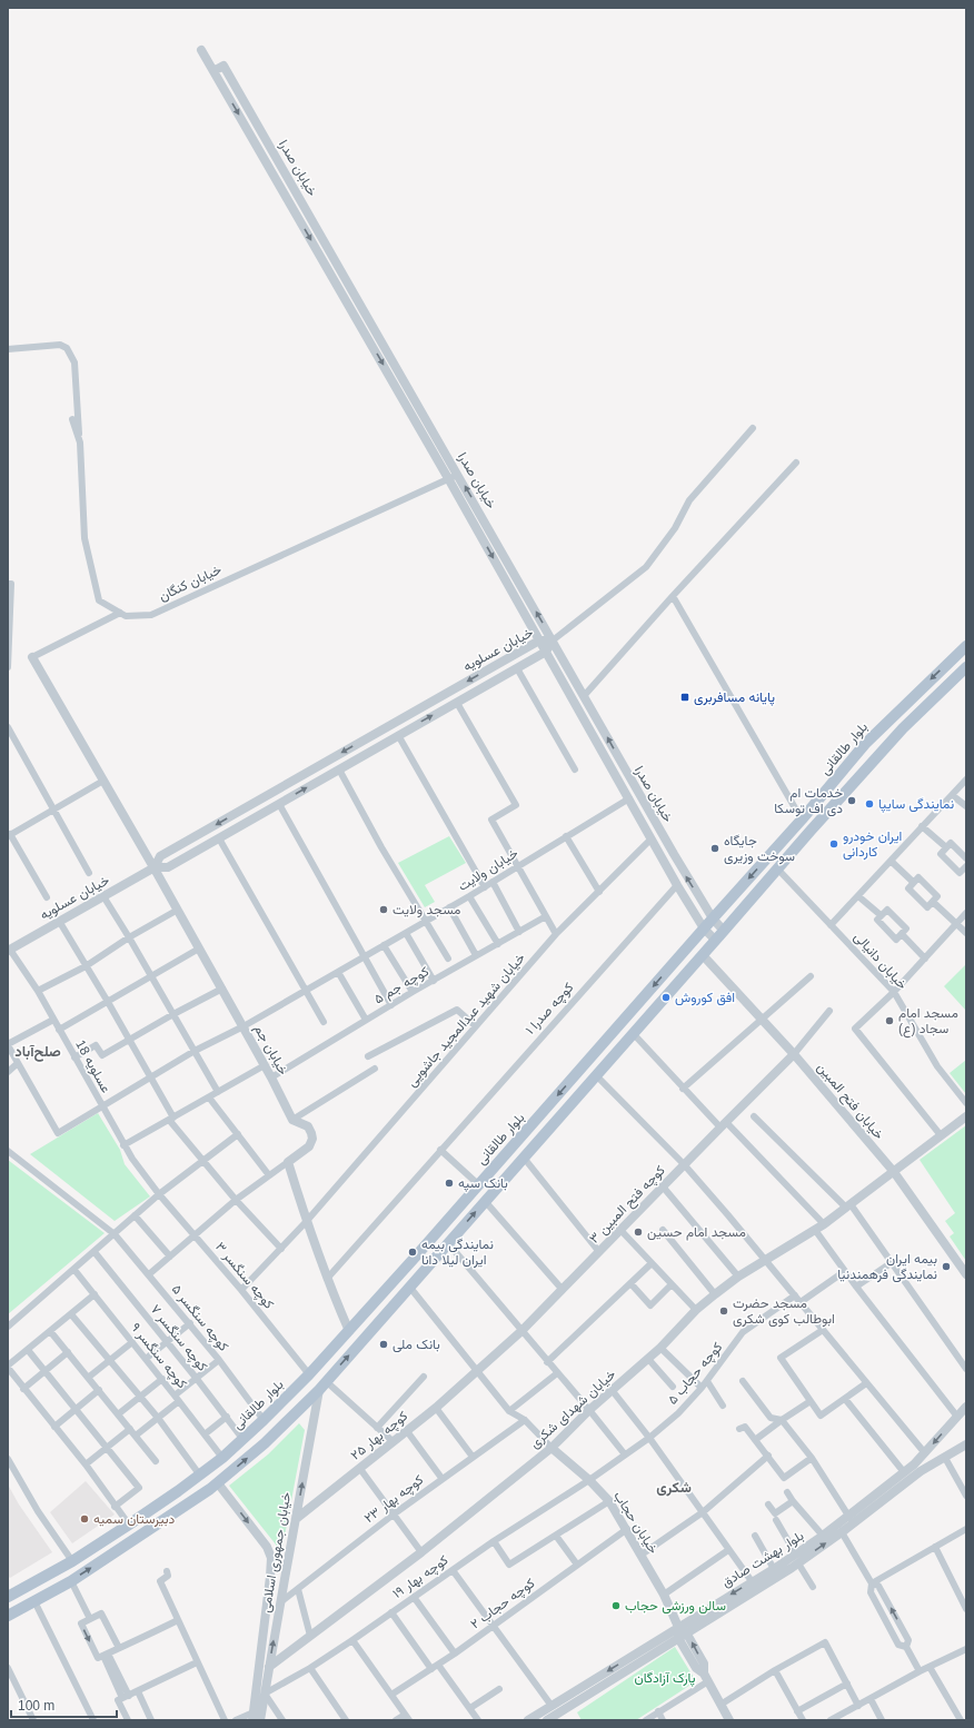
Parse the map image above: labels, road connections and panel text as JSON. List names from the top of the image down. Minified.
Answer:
{"streets":{"main road":["بلوار طالقانی"],"street":["خیابان صدرا","خیابان کنگان","خیابان عسلویه","خیابان ولایت","خیابان دانیالی","کوچه جم ۵","کوچه صدرا ۱","خیابان شهید عبدالمجید جاشویی","خیابان جم","عسلویه 18","خیابان فتح المبین","کوچه فتح المبین ۳","کوچه سنگسر ۳","کوچه سنگسر ۵","کوچه سنگسر ۷","کوچه سنگسر ۹","کوچه حجاب ۵","خیابان شهدای شکری","کوچه بهار ۲۵","کوچه بهار ۲۳","خیابان حجاب","خیابان جمهوری اسلامی","بلوار بهشت صادق","کوچه بهار ۱۹","کوچه حجاب ۲"]},"crossings":[["خیابان صدرا","خیابان کنگان"],["خیابان صدرا","خیابان عسلویه"],["خیابان صدرا","بلوار طالقانی"],["خیابان صدرا","خیابان ولایت"],["خیابان صدرا","کوچه صدرا ۱"],["خیابان صدرا","خیابان شهید عبدالمجید جاشویی"],["خیابان عسلویه","خیابان جم"],["خیابان عسلویه","عسلویه 18"],["بلوار طالقانی","کوچه سنگسر ۳"],["بلوار طالقانی","کوچه سنگسر ۵"],["بلوار طالقانی","کوچه سنگسر ۷"],["بلوار طالقانی","کوچه سنگسر ۹"],["خیابان ولایت","خیابان جم"],["خیابان ولایت","عسلویه 18"],["کوچه جم ۵","خیابان جم"],["خیابان شهید عبدالمجید جاشویی","کوچه سنگسر ۳"],["عسلویه 18","کوچه سنگسر ۳"],["خیابان فتح المبین","کوچه فتح المبین ۳"],["خیابان فتح المبین","خیابان شهدای شکری"],["کوچه فتح المبین ۳","کوچه بهار ۲۵"],["کوچه حجاب ۵","خیابان حجاب"],["کوچه حجاب ۵","کوچه بهار ۱۹"],["خیابان شهدای شکری","خیابان حجاب"],["خیابان شهدای شکری","خیابان جمهوری اسلامی"],["کوچه بهار ۲۵","خیابان جمهوری اسلامی"],["کوچه بهار ۲۳","خیابان جمهوری اسلامی"],["خیابان حجاب","بلوار بهشت صادق"],["خیابان حجاب","کوچه بهار ۱۹"],["خیابان حجاب","کوچه حجاب ۲"],["خیابان جمهوری اسلامی","کوچه بهار ۱۹"]],"districts":["صلح‌آباد","شکری"],"parks":["پارک آزادگان"],"places":{"transit":["پایانه مسافربری"],"other":["خدمات ام دی اف توسکا","نمایندگی سایپا","ایران خودرو کاردانی","جایگاه سوخت وزیری","مسجد ولایت","افق کوروش","مسجد امام سجاد (ع)","بانک سپه","مسجد امام حسین","نمایندگی بیمه ایران لیلا دانا","بیمه ایران نمایندگی فرهمندنیا","مسجد حضرت ابوطالب کوی شکری","بانک ملی","دبیرستان سمیه","سالن ورزشی حجاب"]},"scale_bar":"100 m"}
